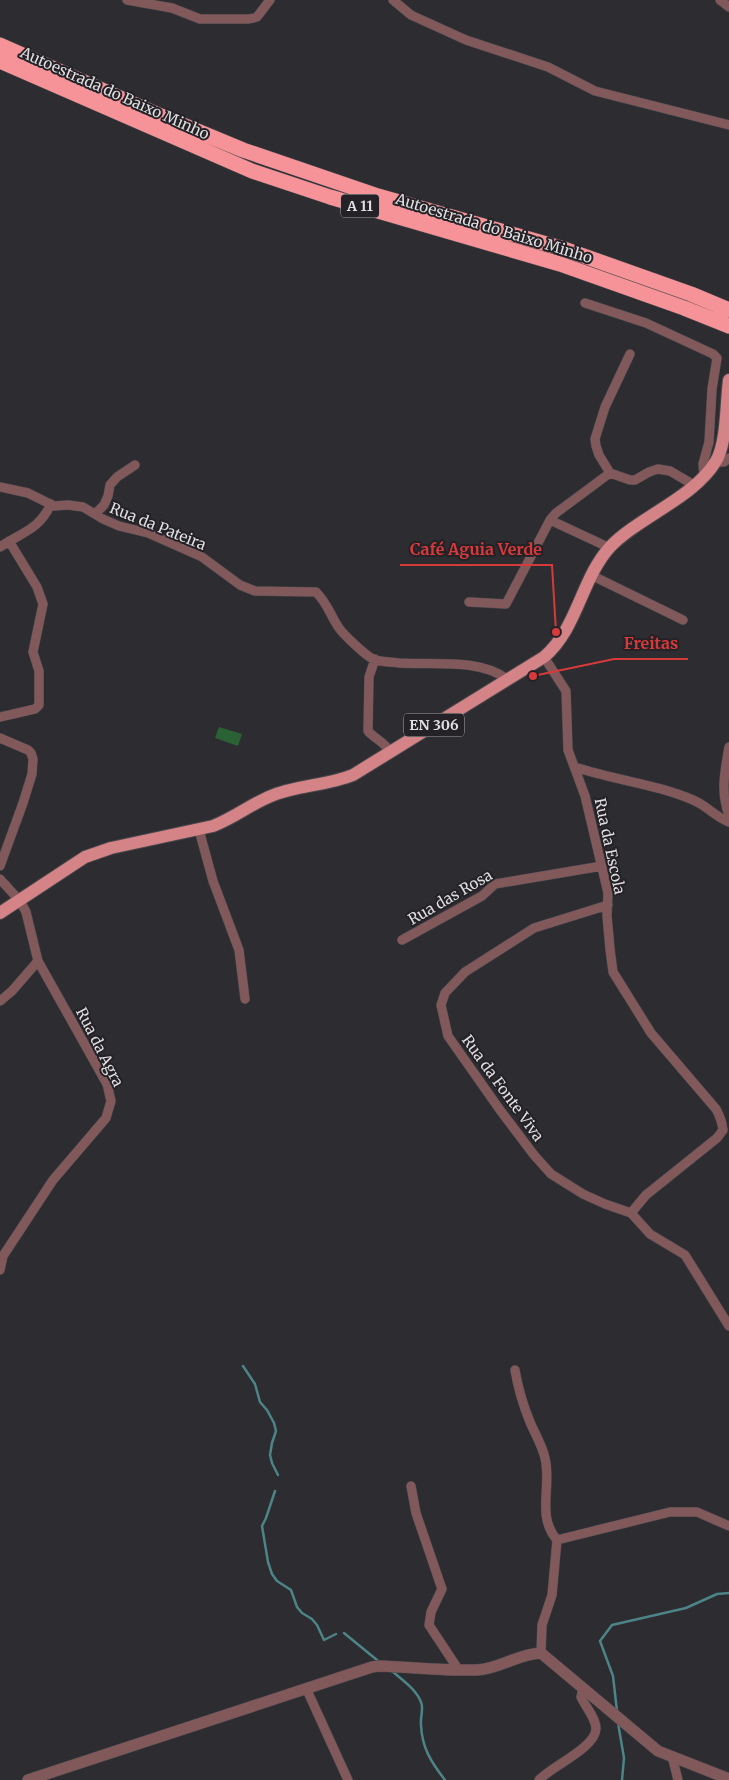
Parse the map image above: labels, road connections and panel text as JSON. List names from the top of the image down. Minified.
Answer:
{"streets":{"highway":["Autoestrada do Baixo Minho","A 11"],"main road":["EN 306"],"street":["Rua da Pateira","Rua da Escola","Rua das Rosa","Rua da Agra","Rua da Fonte Viva"]},"crossings":[["EN 306","Rua da Escola"],["EN 306","Rua da Agra"],["Rua da Escola","Rua das Rosa"],["Rua da Escola","Rua da Fonte Viva"]],"places":["Café Aguia Verde","Freitas"]}
